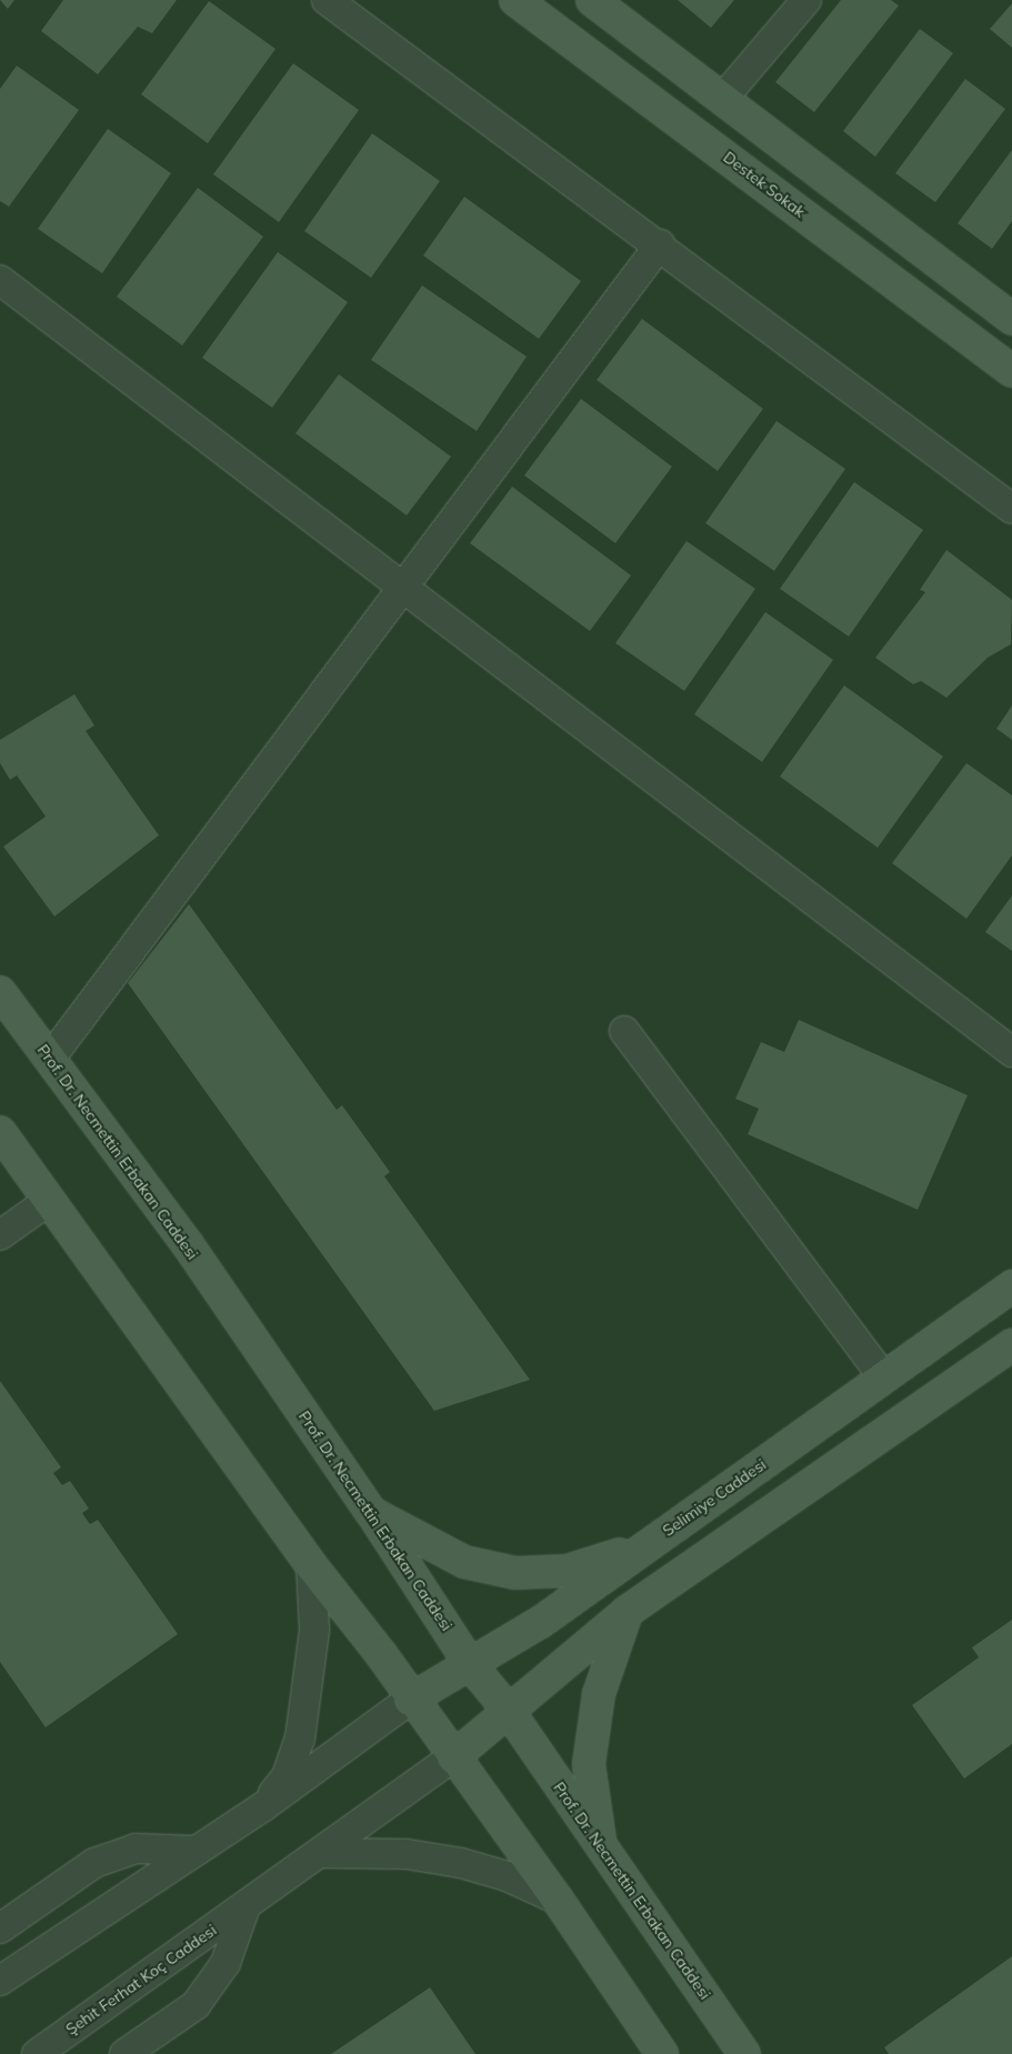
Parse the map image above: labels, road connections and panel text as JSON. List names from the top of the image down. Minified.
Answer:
{"streets":{"street":["Destek Sokak","Prof. Dr. Necmettin Erbakan Caddesi","Selimiye Caddesi","Şehit Ferhat Koç Caddesi"]},"crossings":[["Prof. Dr. Necmettin Erbakan Caddesi","Selimiye Caddesi"]]}
